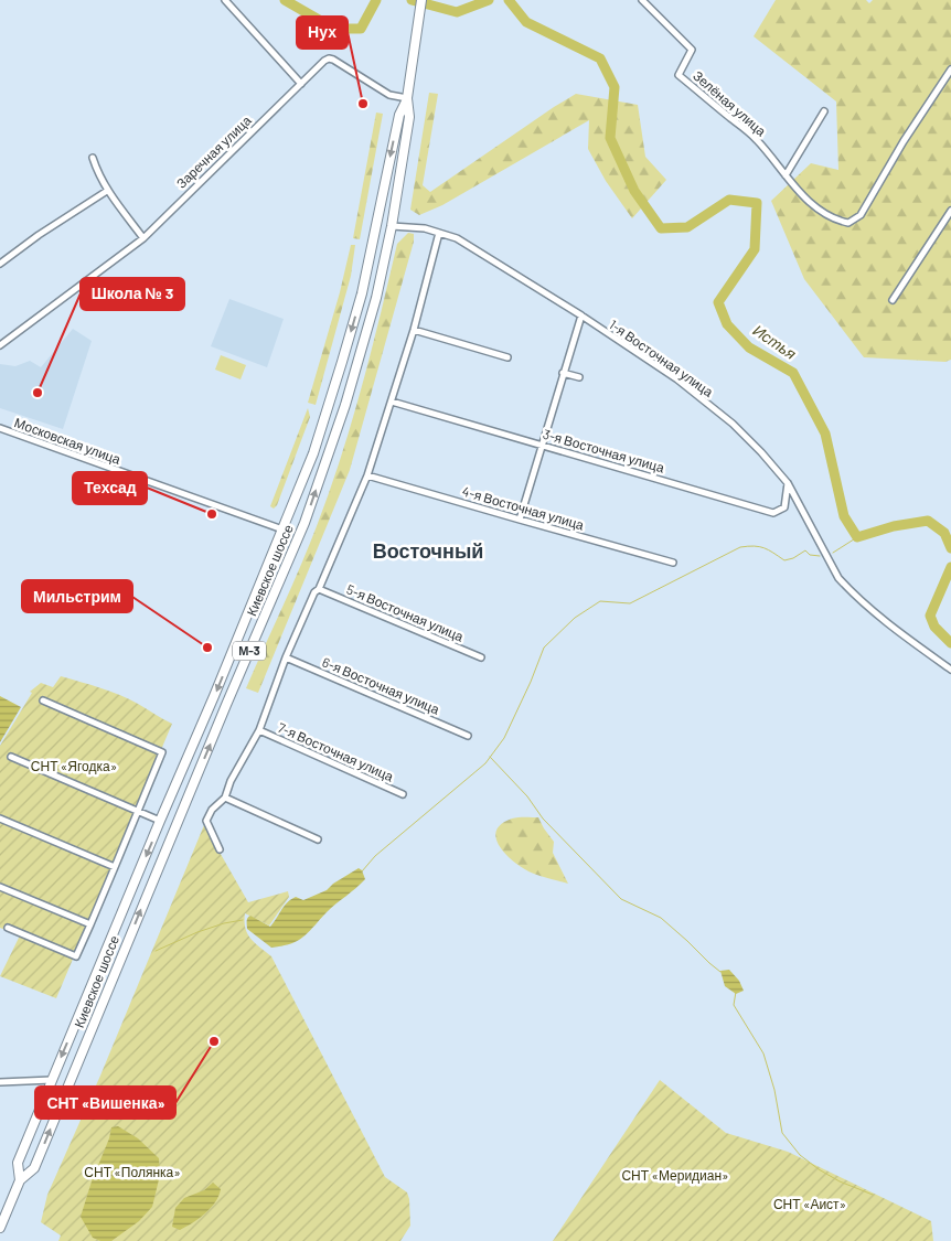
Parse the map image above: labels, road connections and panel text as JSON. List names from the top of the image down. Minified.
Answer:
{"streets":{"highway":["Киевское шоссе","М-3"],"street":["Зелёная улица","Заречная улица","1-я Восточная улица","Московская улица","3-я Восточная улица","4-я Восточная улица","5-я Восточная улица","6-я Восточная улица","7-я Восточная улица"]},"crossings":[["Заречная улица","Киевское шоссе"],["1-я Восточная улица","3-я Восточная улица"],["1-я Восточная улица","Киевское шоссе"],["Московская улица","Киевское шоссе"]],"districts":["Восточный"],"water":["Истья"],"parks":["СНТ «Ягодка»","СНТ «Полянка»","СНТ «Меридиан»","СНТ «Аист»"],"places":["Нух","Школа № 3","Техсад","Мильстрим","СНТ «Вишенка»"]}
